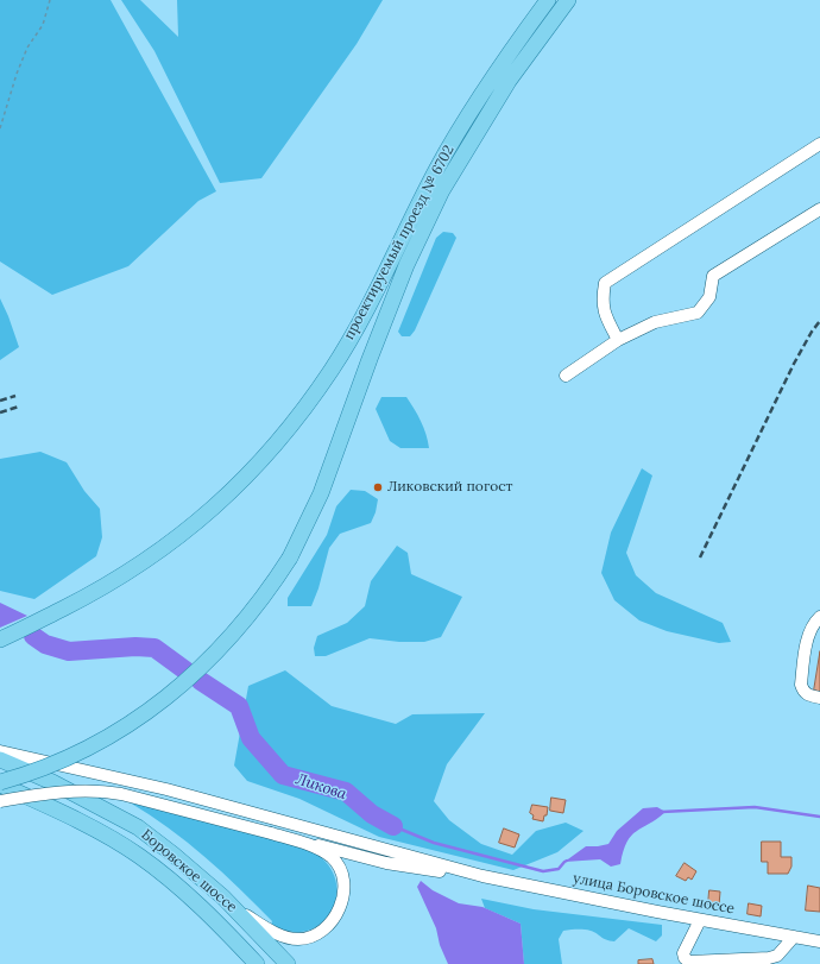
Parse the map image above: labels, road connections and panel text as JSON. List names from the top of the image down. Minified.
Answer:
{"streets":{"main road":["проектируемый проезд № 6702","Боровское шоссе"],"street":["улица Боровское шоссе"]},"crossings":[["проектируемый проезд № 6702","Боровское шоссе"]],"water":["Ликова"],"places":["Ликовский погост"]}
